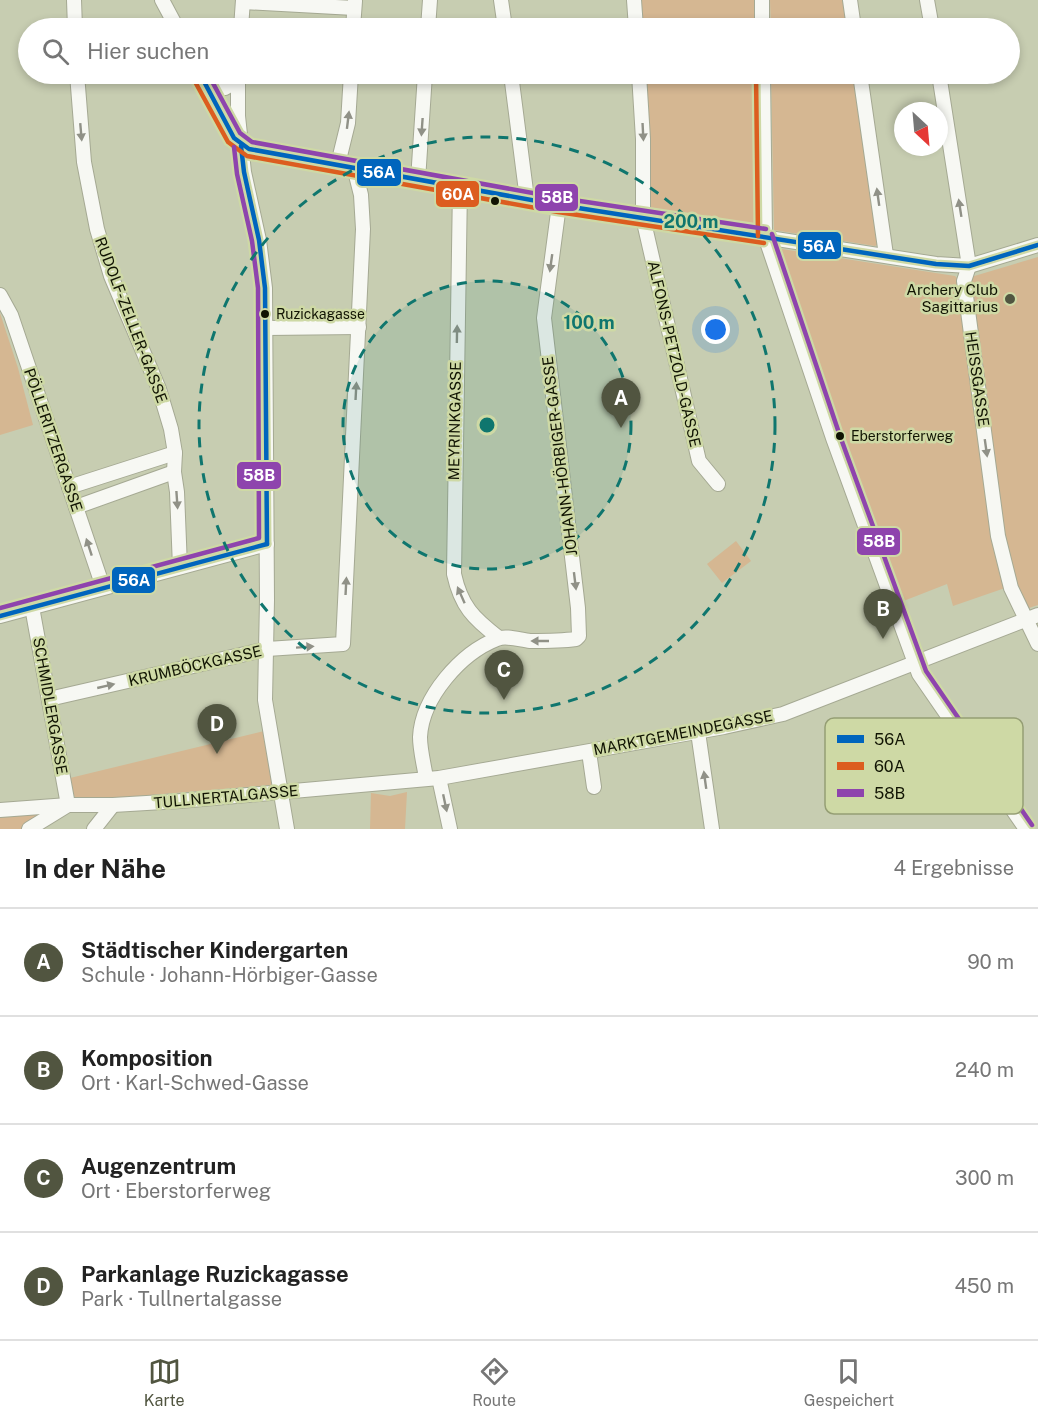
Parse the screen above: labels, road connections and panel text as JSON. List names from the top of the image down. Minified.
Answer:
{"streets":{"street":["RUDOLF-ZELLER-GASSE","ALFONS-PETZOLD-GASSE","HEISSGASSE","MEYRINKGASSE","PÖLLERITZERGASSE","JOHANN-HÖRBIGER-GASSE","KRUMBÖCKGASSE","SCHMIDLERGASSE","MARKTGEMEINDEGASSE","TULLNERTALGASSE"]},"crossings":[["HEISSGASSE","MARKTGEMEINDEGASSE"],["MEYRINKGASSE","JOHANN-HÖRBIGER-GASSE"],["KRUMBÖCKGASSE","SCHMIDLERGASSE"],["SCHMIDLERGASSE","TULLNERTALGASSE"],["MARKTGEMEINDEGASSE","TULLNERTALGASSE"]],"one_way":["JOHANN-HÖRBIGER-GASSE"],"places":["Archery Club Sagittarius","Ruzickagasse","Eberstorferweg"],"lines":["transit line 56A","transit line 60A","transit line 58B"],"legend":["56A","60A","58B"],"north":"bottom right","page":{"search":"Hier suchen","pins":["A","B","C","D"],"heading":["In der Nähe","4 Ergebnisse"],"list":[{"mark":"A","name":"Städtischer Kindergarten","note":"Schule · Johann-Hörbiger-Gasse","value":"90 m"},{"mark":"B","name":"Komposition","note":"Ort · Karl-Schwed-Gasse","value":"240 m"},{"mark":"C","name":"Augenzentrum","note":"Ort · Eberstorferweg","value":"300 m"},{"mark":"D","name":"Parkanlage Ruzickagasse","note":"Park · Tullnertalgasse","value":"450 m"}],"nav":["Karte","Route","Gespeichert"]},"rings":["200 m","100 m"]}
